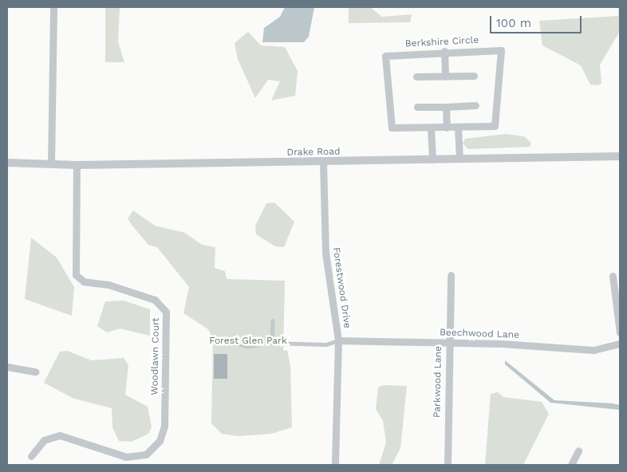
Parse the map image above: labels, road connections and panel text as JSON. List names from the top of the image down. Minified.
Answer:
{"streets":{"street":["Berkshire Circle","Drake Road","Forestwood Drive","Beechwood Lane","Woodlawn Court","Parkwood Lane"]},"crossings":[["Drake Road","Forestwood Drive"],["Drake Road","Woodlawn Court"],["Forestwood Drive","Beechwood Lane"],["Beechwood Lane","Parkwood Lane"]],"parks":["Forest Glen Park"],"scale_bar":"100 m"}
